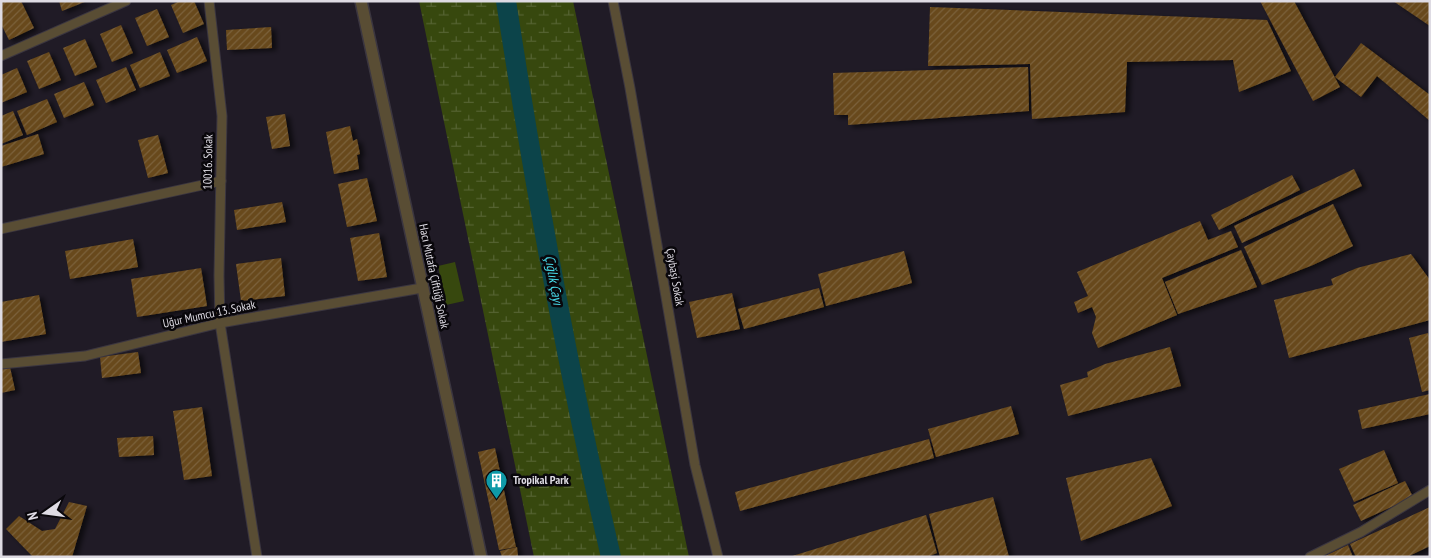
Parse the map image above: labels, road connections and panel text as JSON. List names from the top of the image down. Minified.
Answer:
{"streets":{"street":["10016. Sokak","Hacı Mutafa Çiftliği Sokak","Çaybaşi Sokak","Uğur Mumcu 13. Sokak"]},"crossings":[["10016. Sokak","Uğur Mumcu 13. Sokak"],["Hacı Mutafa Çiftliği Sokak","Uğur Mumcu 13. Sokak"]],"water":["Çığlık Çayı"],"places":{"building":["Tropikal Park"]},"north":"left"}
